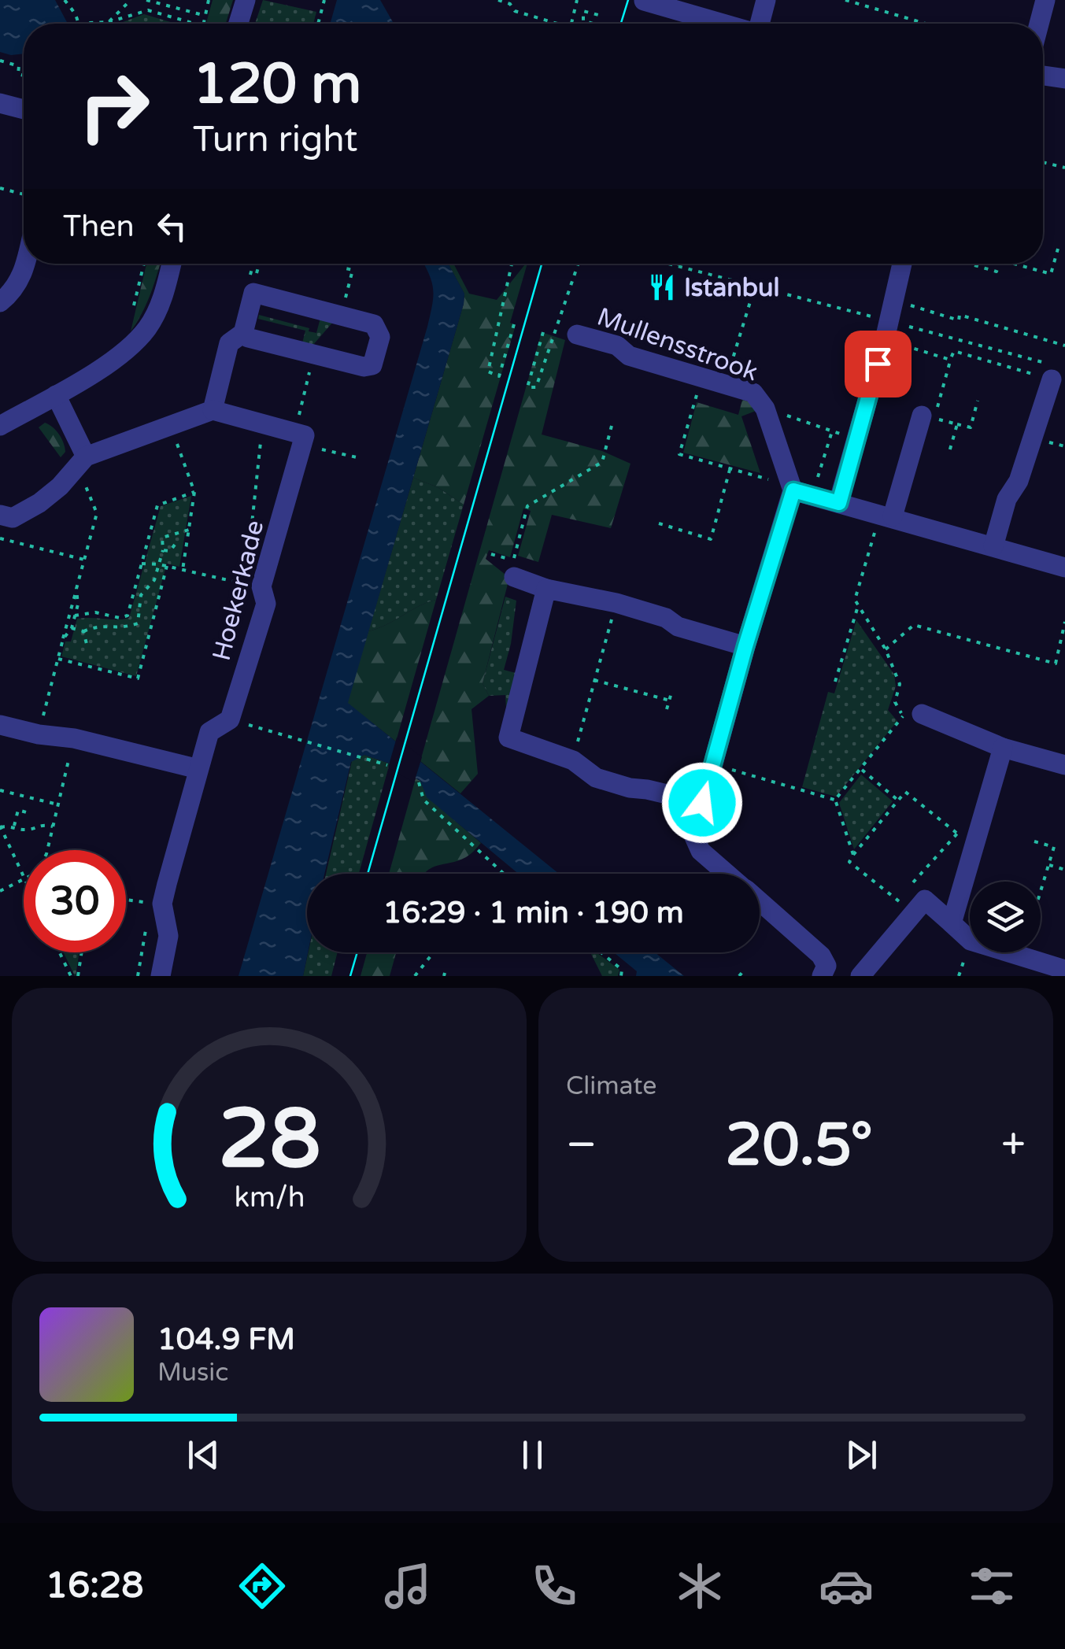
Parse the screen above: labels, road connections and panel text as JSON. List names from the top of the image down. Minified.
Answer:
{"streets":{"street":["Mullensstrook","Hoekerkade"]},"places":{"restaurant":["Istanbul"]},"page":{"turn":["120 m","Turn right"],"then":"Then","limit":"30","trip":"16:29 · 1 min · 190 m","tile":"Climate","heat":["−","20.5°","+"],"song":["104.9 FM","Music"],"tabs":"16:28","gauge":["28","km/h"]}}
